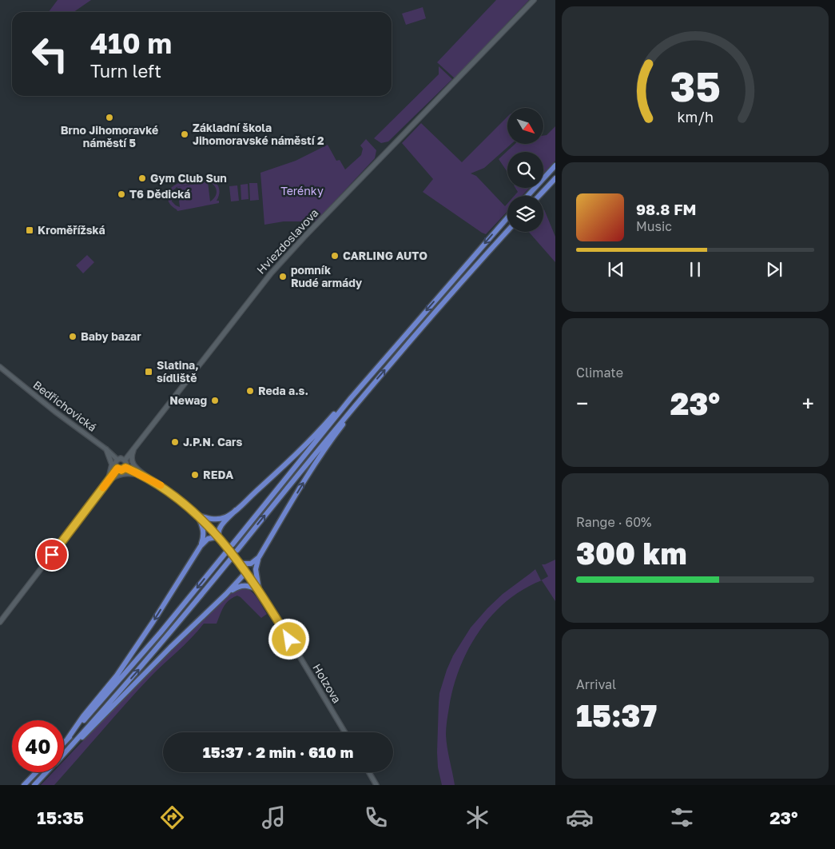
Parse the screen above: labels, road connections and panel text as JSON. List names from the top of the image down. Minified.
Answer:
{"streets":{"main road":["Hviezdoslavova"],"street":["Bedřichovická","Holzova"]},"crossings":[["Hviezdoslavova","Bedřichovická"],["Hviezdoslavova","Holzova"],["Bedřichovická","Holzova"]],"parks":["Terénky"],"places":{"other":["Brno Jihomoravké náměstí 5","Základní škola Jihomoravské náměstí 2","Gym Club Sun","T6 Dědická","CARLING AUTO","pomník Rudé armády","Baby bazar","Reda a.s.","Newag","J.P.N. Cars","REDA"],"transit":["Kroměřížská","Slatina, sídliště"]},"north":"bottom right","page":{"turn":["410 m","Turn left"],"song":["98.8 FM","Music"],"tile":["Climate",["Range · 60%","300 km"],["Arrival","15:37"]],"heat":["−","23°","+"],"limit":"40","trip":"15:37 · 2 min · 610 m","tabs":["15:35","23°"],"gauge":["35","km/h"]}}
